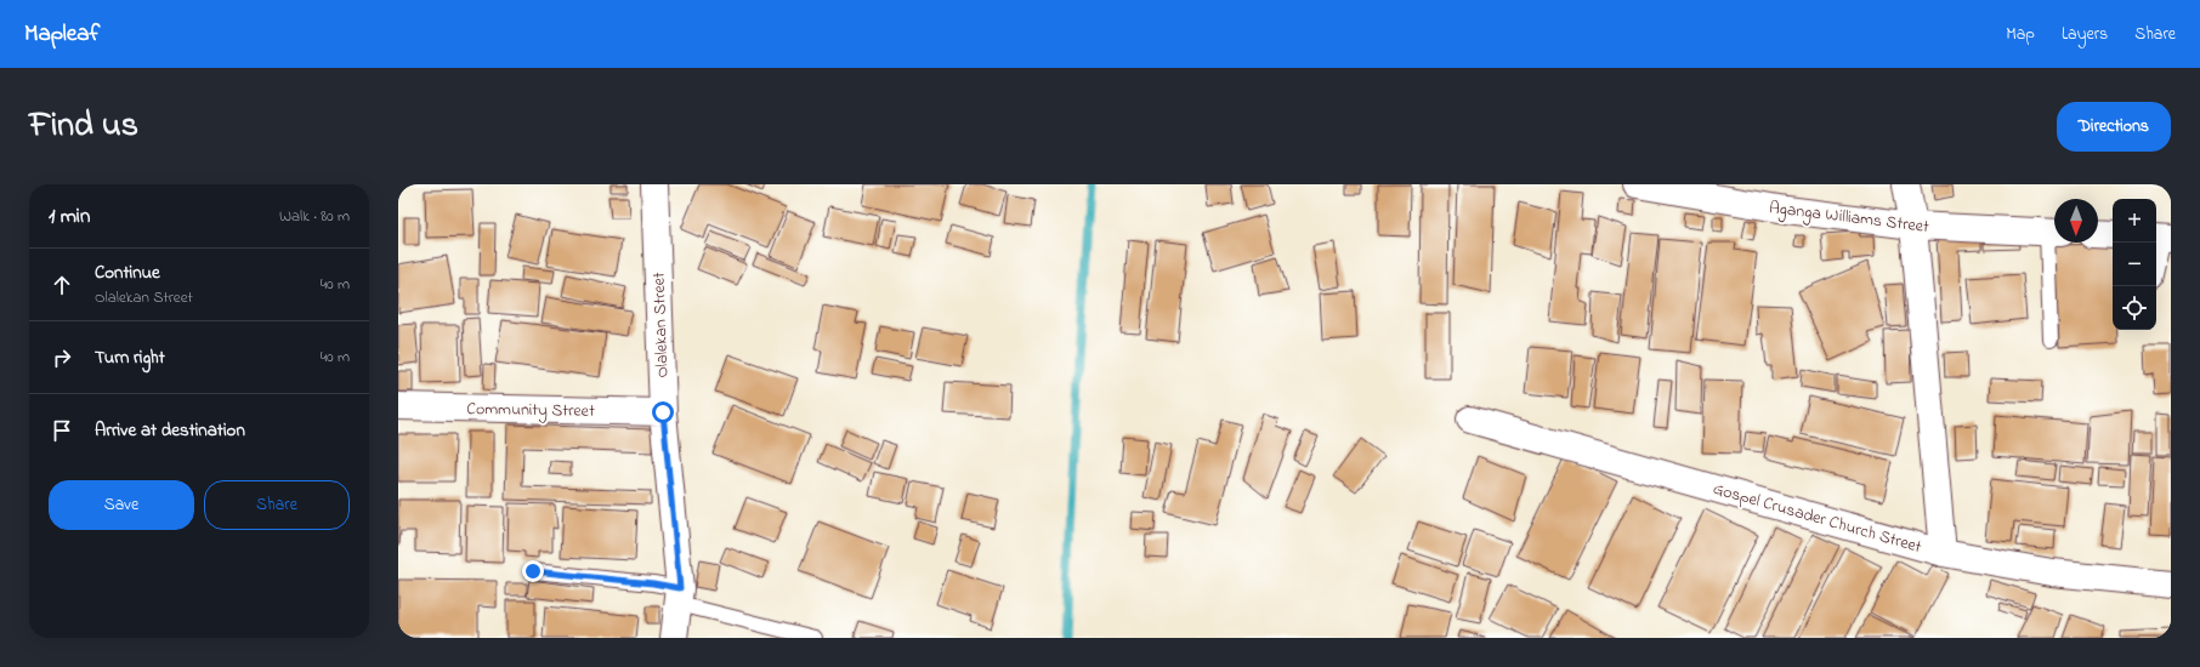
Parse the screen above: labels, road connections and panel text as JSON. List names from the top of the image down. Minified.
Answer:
{"streets":{"street":["Aganga Williams Street","Olalekan Street","Community Street","Gospel Crusader Church Street"]},"crossings":[["Olalekan Street","Community Street"]],"north":"bottom","page":{"header":"Mapleaf","nav":["Map","Layers","Share"],"title":"Find us","buttons":["Directions",["Save","Share"]],"heading":["1 min","Walk · 80 m"],"map_buttons":["+","−"],"list":[["Continue","Olalekan Street","40 m"],["Turn right","40 m"],"Arrive at destination"]}}
